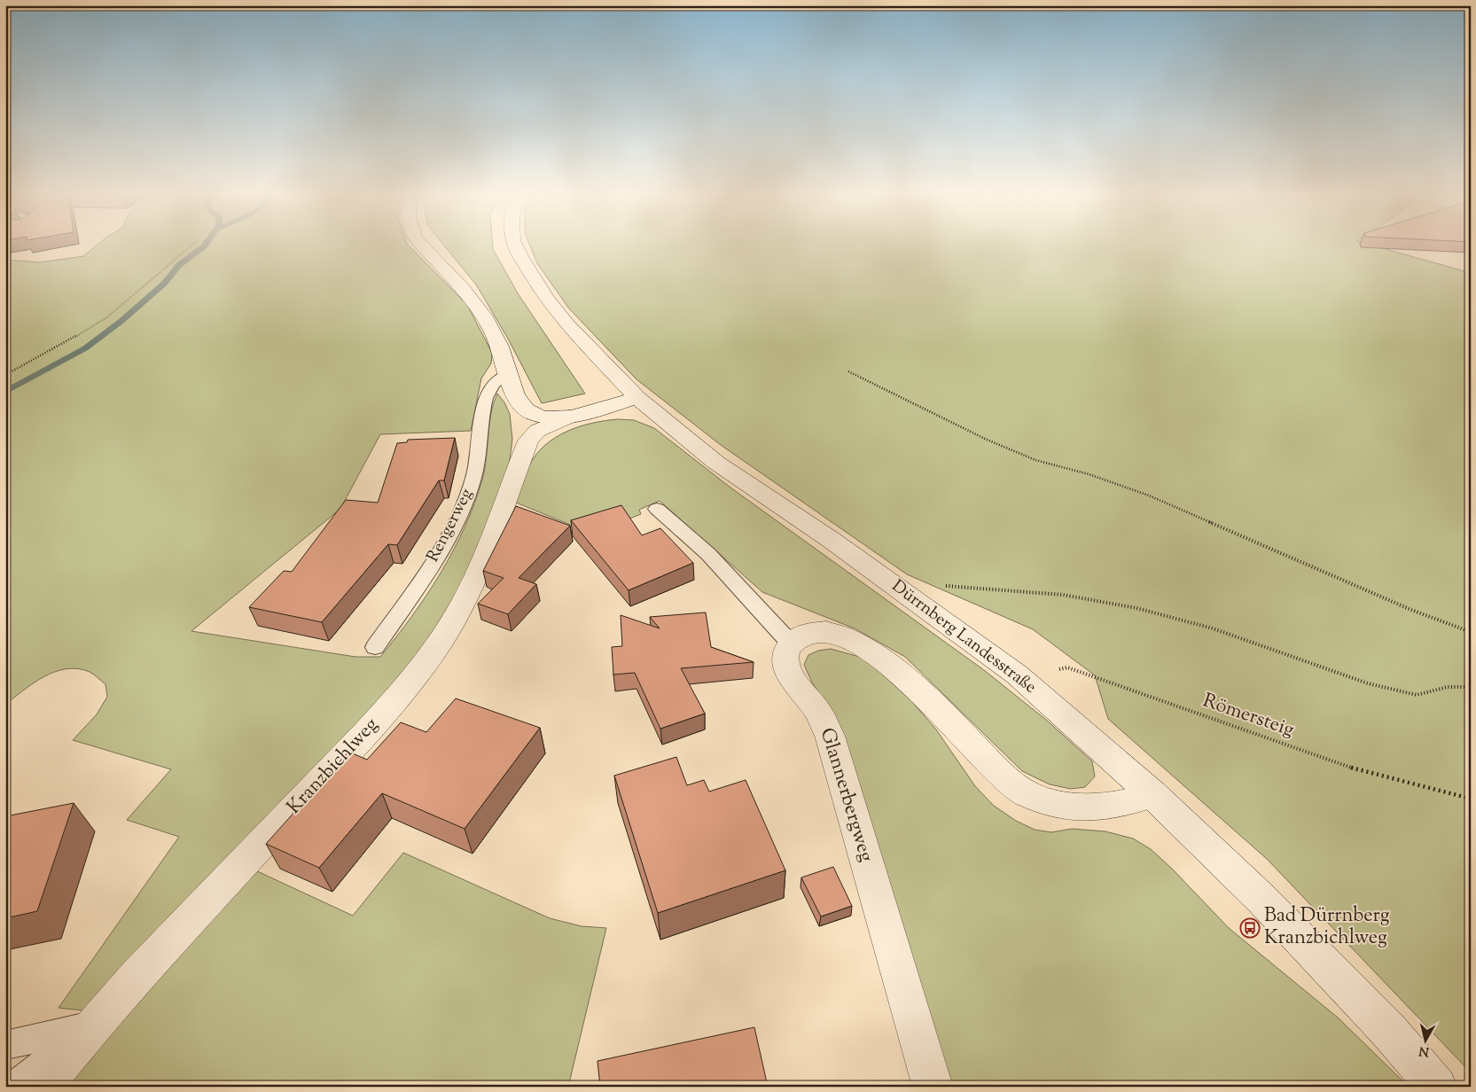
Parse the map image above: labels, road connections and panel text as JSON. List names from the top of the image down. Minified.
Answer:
{"streets":{"street":["Dürrnberg Landesstraße","Kranzbichlweg","Glannerbergweg"],"lane":["Rengerweg"],"path":["Römersteig"]},"crossings":[["Dürrnberg Landesstraße","Römersteig"]],"places":{"bus stop":["Bad Dürrnberg Kranzbichlweg"]},"north":"bottom"}
